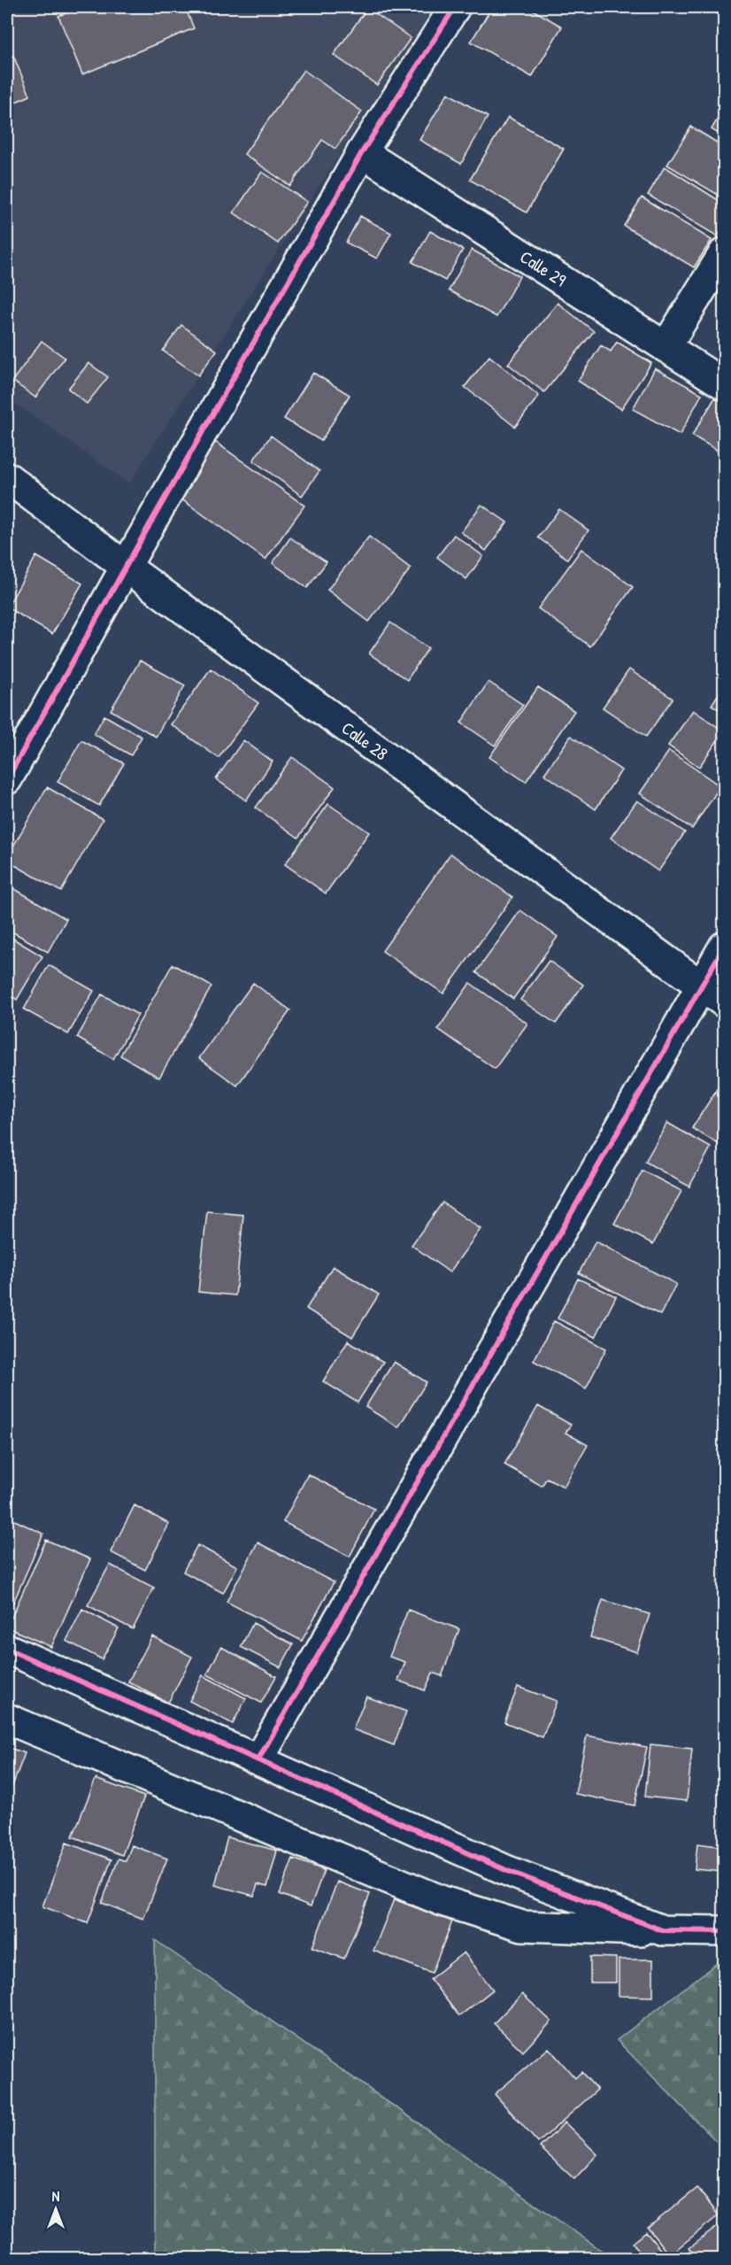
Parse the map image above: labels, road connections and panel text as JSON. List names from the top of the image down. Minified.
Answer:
{"streets":{"street":["Calle 29","Calle 28"]},"north":"top"}
